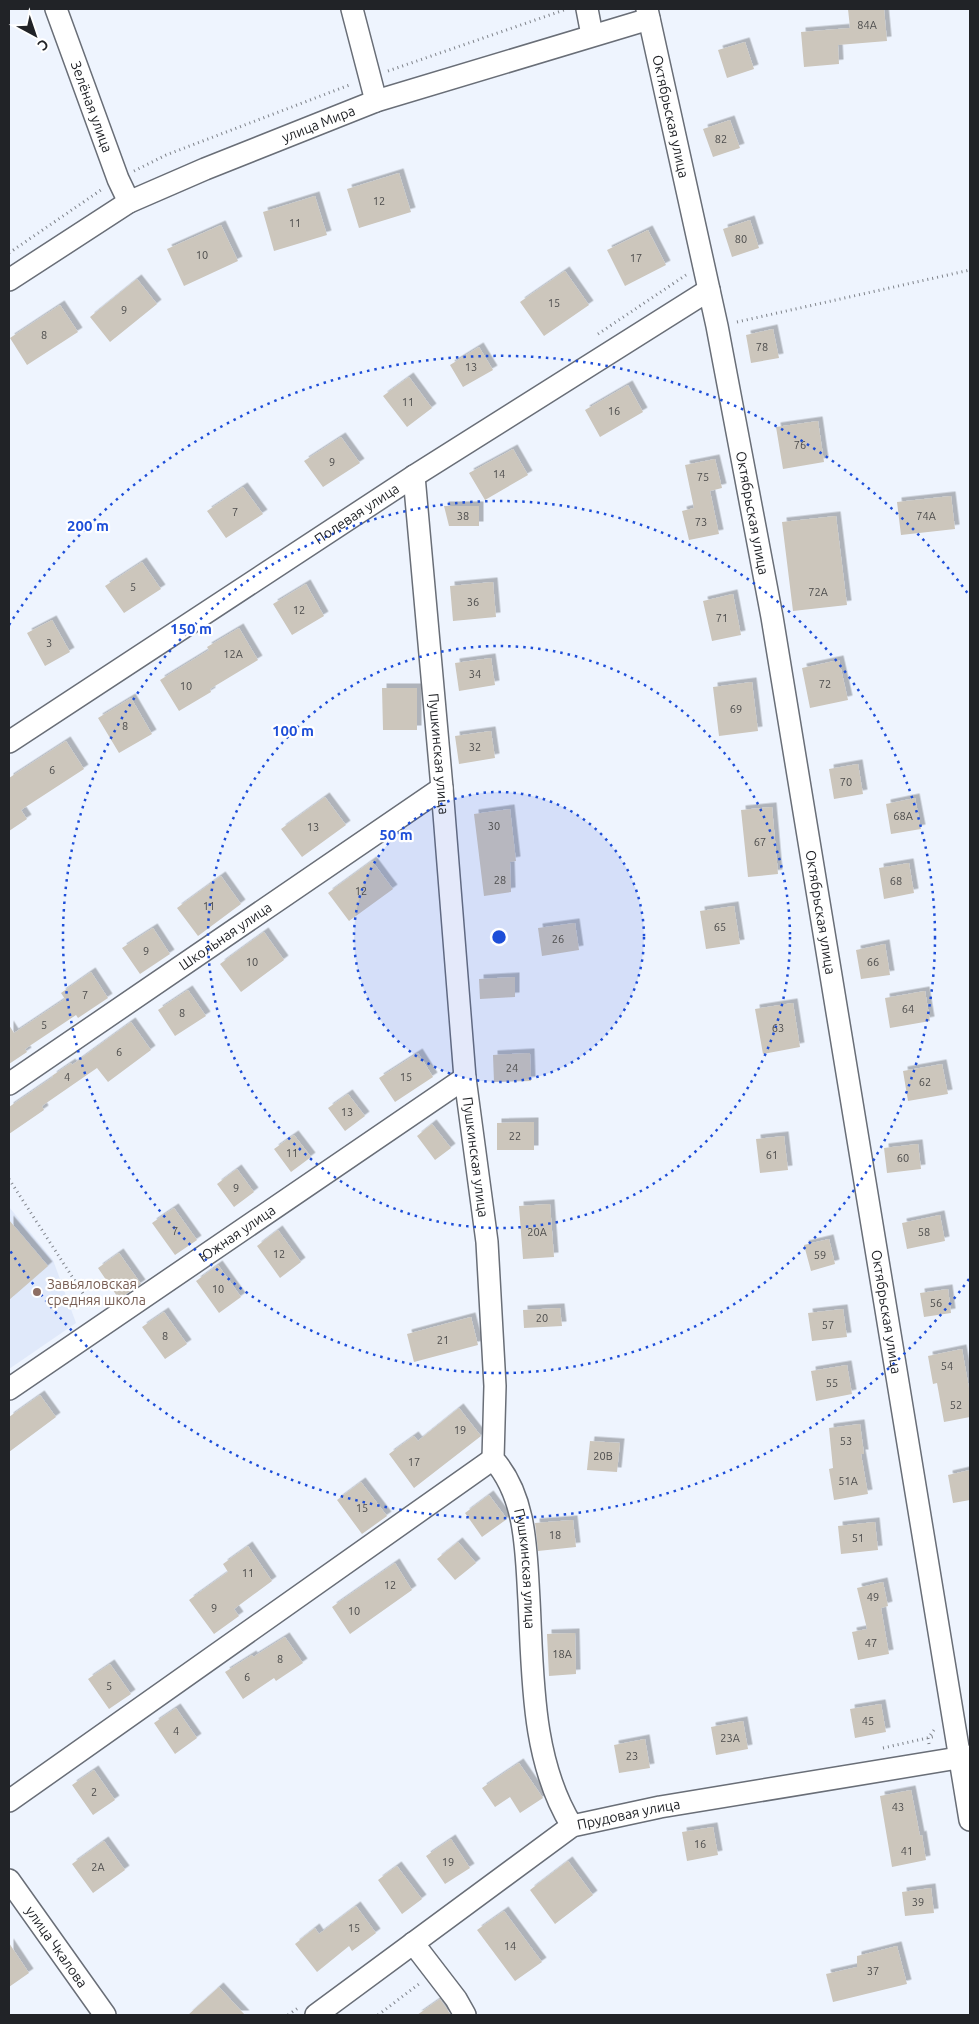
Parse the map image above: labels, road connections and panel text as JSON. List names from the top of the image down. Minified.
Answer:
{"streets":{"street":["Зелёная улица","Октябрьская улица","улица Мира","Полевая улица","Пушкинская улица","Школьная улица","Южная улица","Прудовая улица","улица Чкалова"]},"crossings":[["Зелёная улица","улица Мира"],["Октябрьская улица","улица Мира"],["Октябрьская улица","Полевая улица"],["Октябрьская улица","Прудовая улица"],["Полевая улица","Пушкинская улица"],["Пушкинская улица","Школьная улица"],["Пушкинская улица","Южная улица"],["Пушкинская улица","Прудовая улица"]],"places":["Завьяловская средняя школа"],"house_numbers":["84А","82","12","11","80","10","17","15","9","8","78","13","11","16","76","9","14","75","7","38","74А","73","5","72А","36","12","71","3","12А","34","72","10","69","8","32","6","70","68А","30","13","67","28","68","12","11","65","26","9","10","66","7","64","8","5","63","6","24","4","15","62","13","22","11","61","60","9","7","20А","58","12","59","10","56","20","57","8","21","54","55","52","19","53","20В","17","51А","15","18","51","11","12","49","9","10","47","18А","8","6","5","45","4","23А","23","2","43","16","41","19","2А","39","15","14","37"],"north":"bottom right","rings":["200 m","150 m","100 m","50 m"]}
